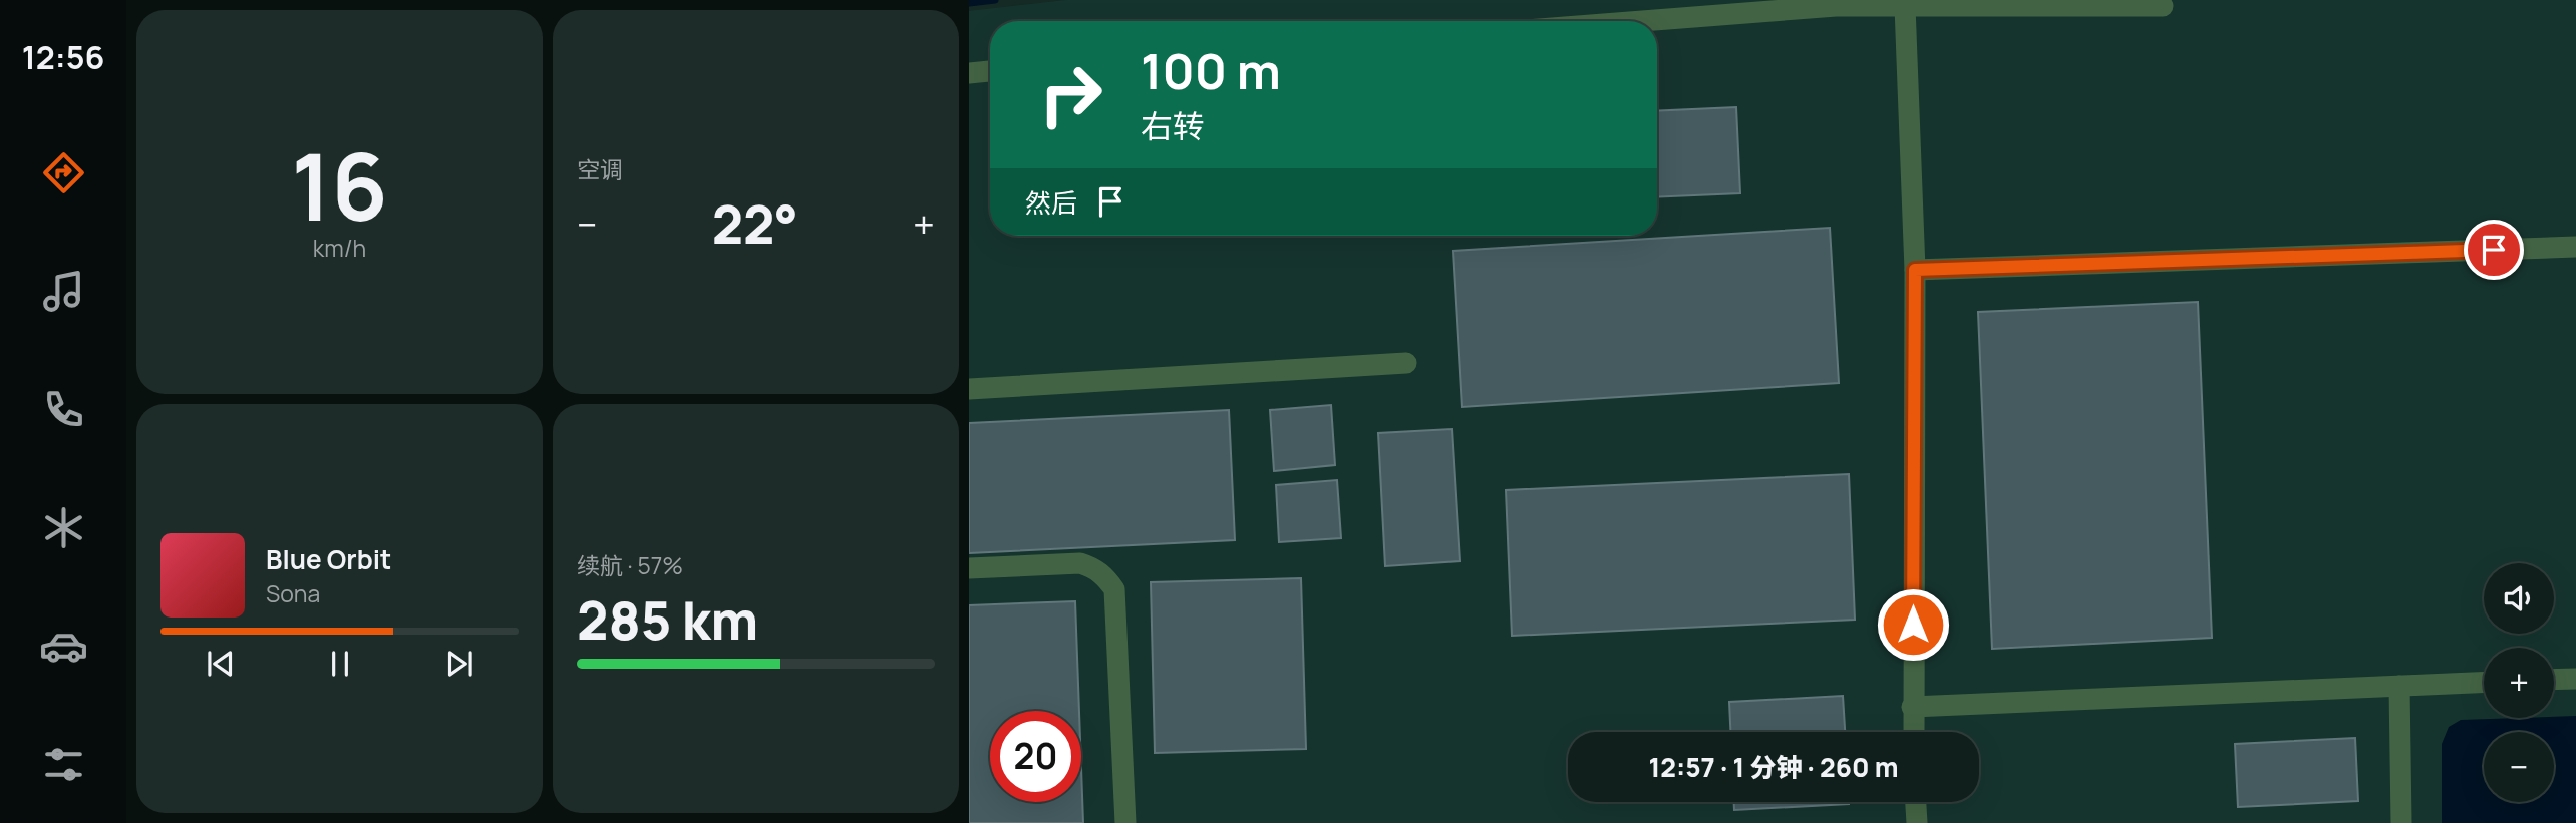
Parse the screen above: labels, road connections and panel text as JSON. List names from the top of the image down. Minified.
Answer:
{"page":{"tabs":"12:56","tile":[["16","km/h"],"空调",["续航 · 57%","285 km"]],"turn":["100 m","右转"],"then":"然后","heat":["−","22°","+"],"song":["Blue Orbit","Sona"],"map_buttons":["+","−"],"limit":"20","trip":"12:57 · 1 分钟 · 260 m"}}
